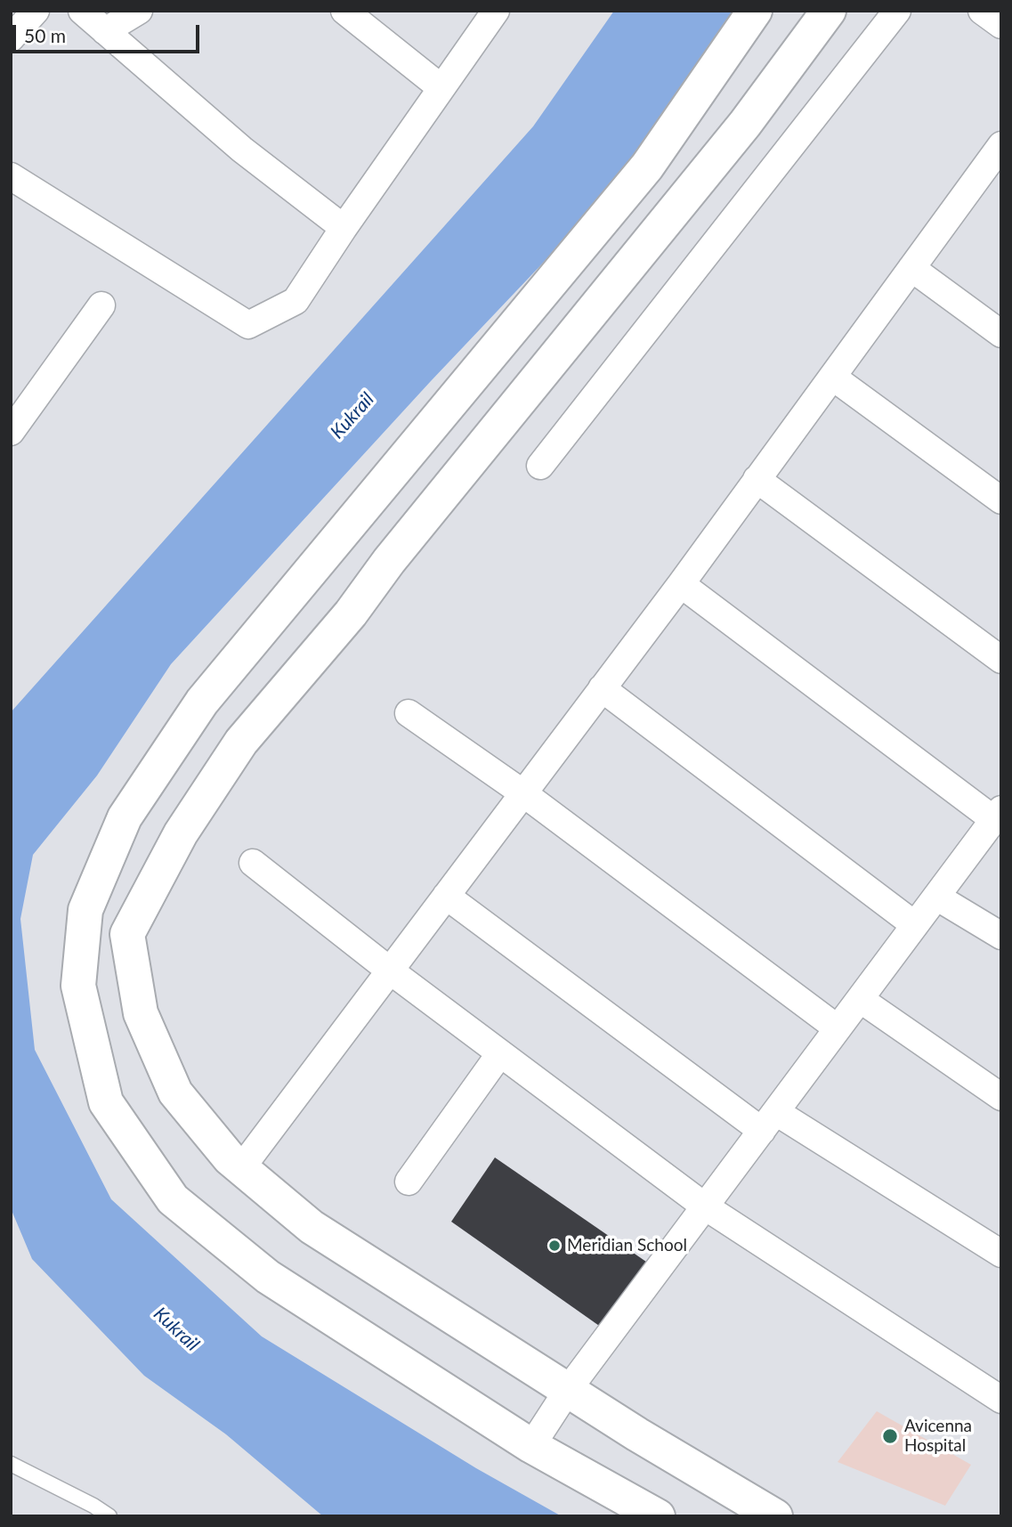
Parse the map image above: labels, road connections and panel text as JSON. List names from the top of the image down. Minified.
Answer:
{"water":["Kukrail"],"places":["Meridian School","Avicenna Hospital"],"scale_bar":"50 m"}
